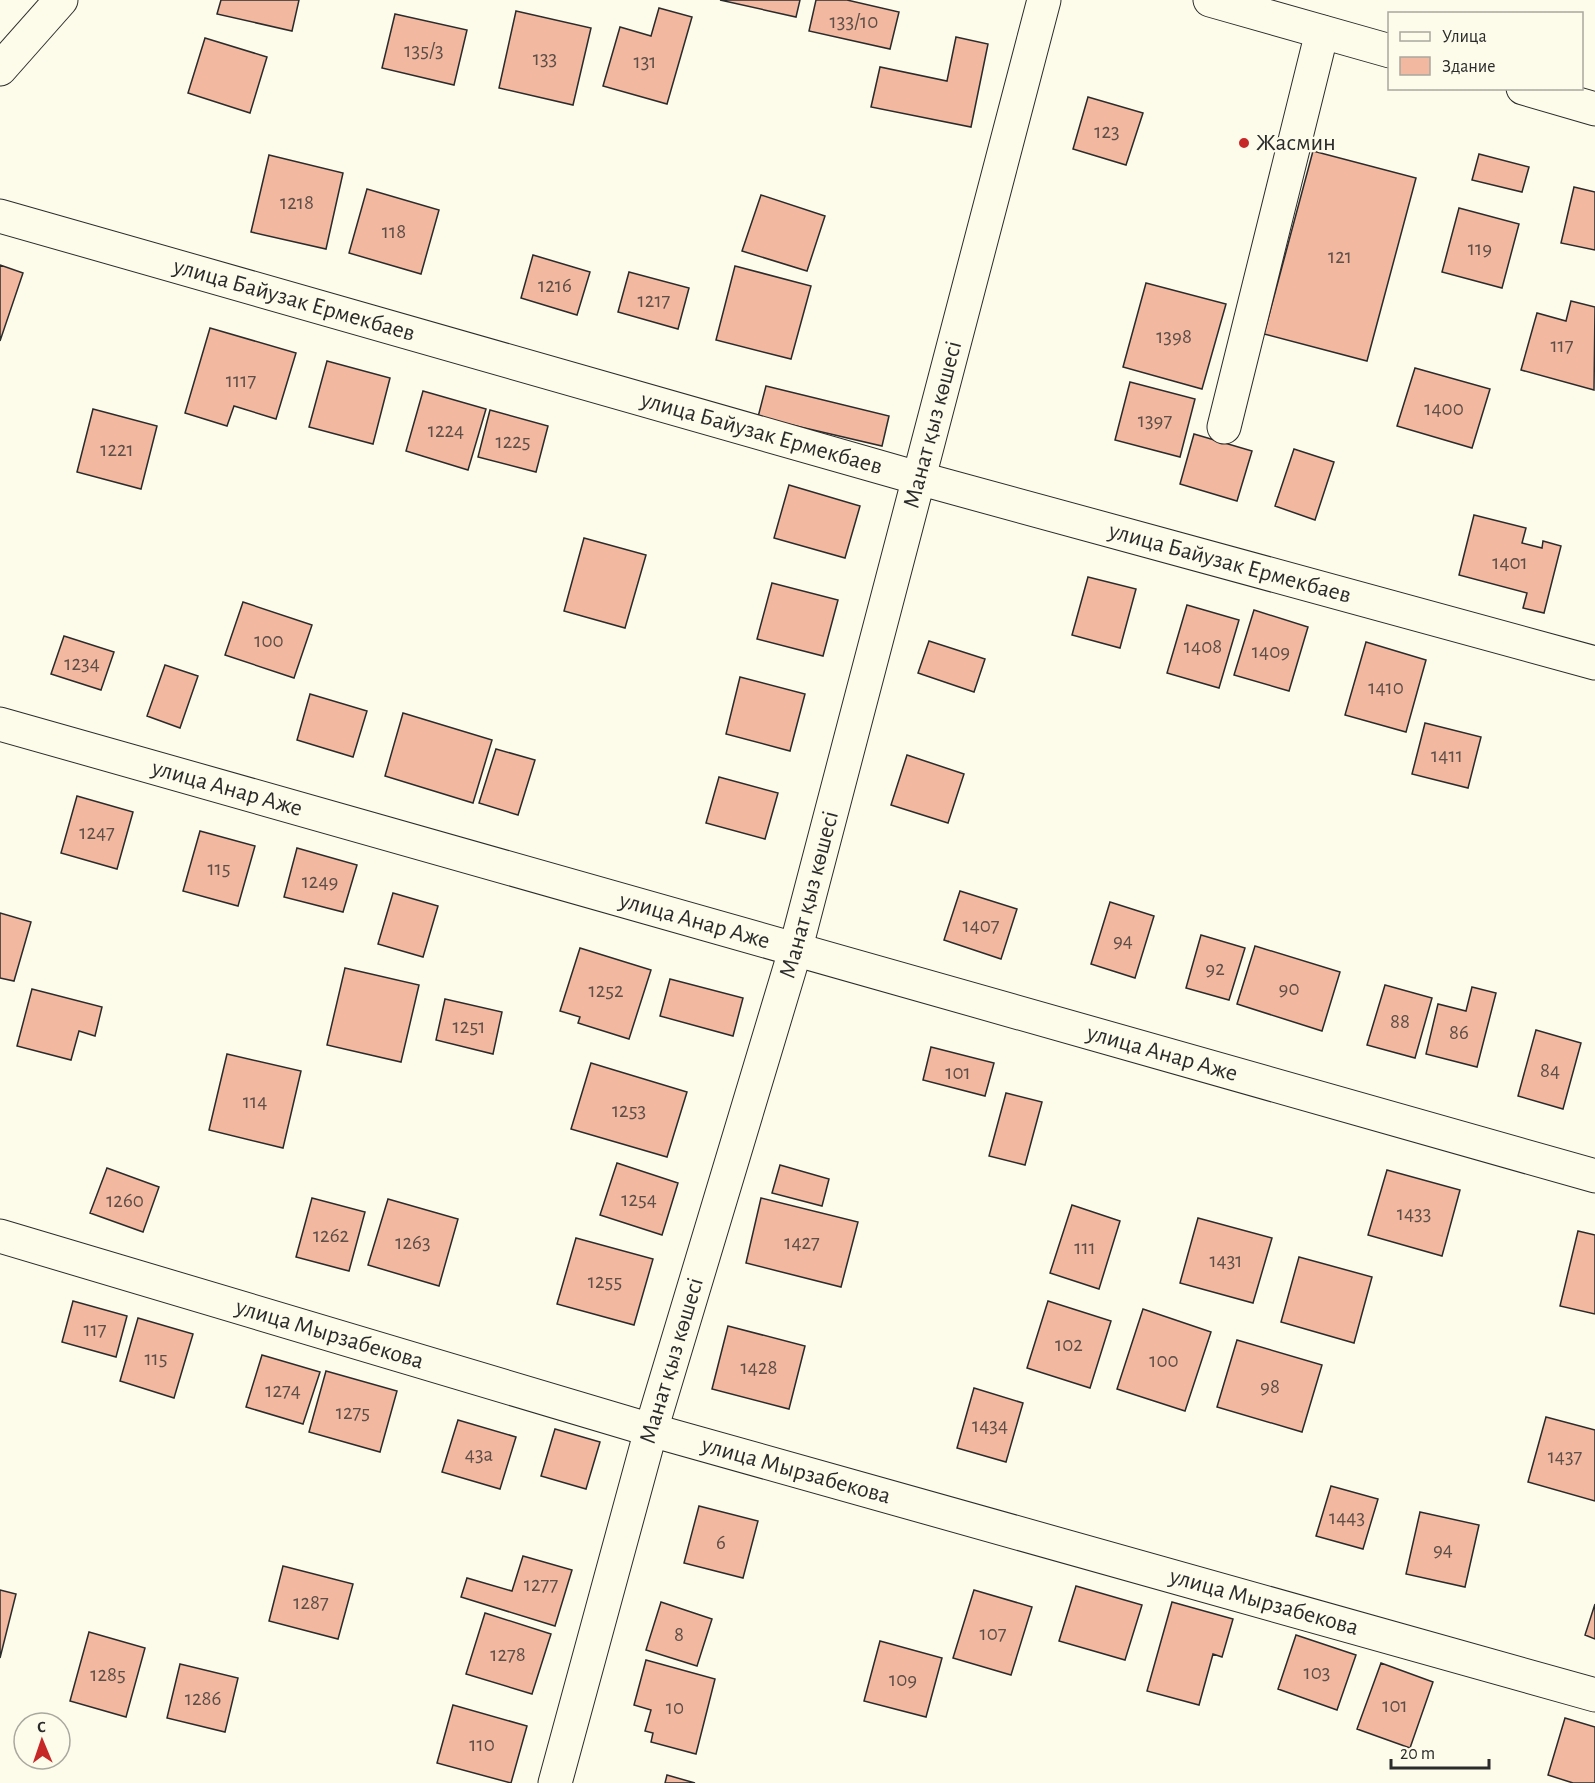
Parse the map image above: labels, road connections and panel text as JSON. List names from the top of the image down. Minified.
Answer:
{"streets":{"street":["улица Байузак Ермекбаев","Манат қыз көшесі","улица Анар Аже","улица Мырзабекова"]},"crossings":[["улица Байузак Ермекбаев","Манат қыз көшесі"],["Манат қыз көшесі","улица Анар Аже"],["Манат қыз көшесі","улица Мырзабекова"]],"places":["Жасмин"],"house_numbers":["133/10","135/3","133","131","123","1218","118","119","121","1216","1217","1398","117","1117","1400","1397","1224","1225","1221","1401","100","1408","1409","1234","1410","1411","1247","115","1249","1407","94","92","90","1252","88","1251","86","84","101","114","1253","1254","1260","1433","1262","1263","1427","111","1431","1255","117","102","115","100","1428","98","1274","1275","1434","43а","1437","1443","6","94","1277","1287","107","8","1278","103","1285","109","1286","101","10","110"],"legend":["Улица","Здание"],"scale_bar":"20 m","north":"top"}
